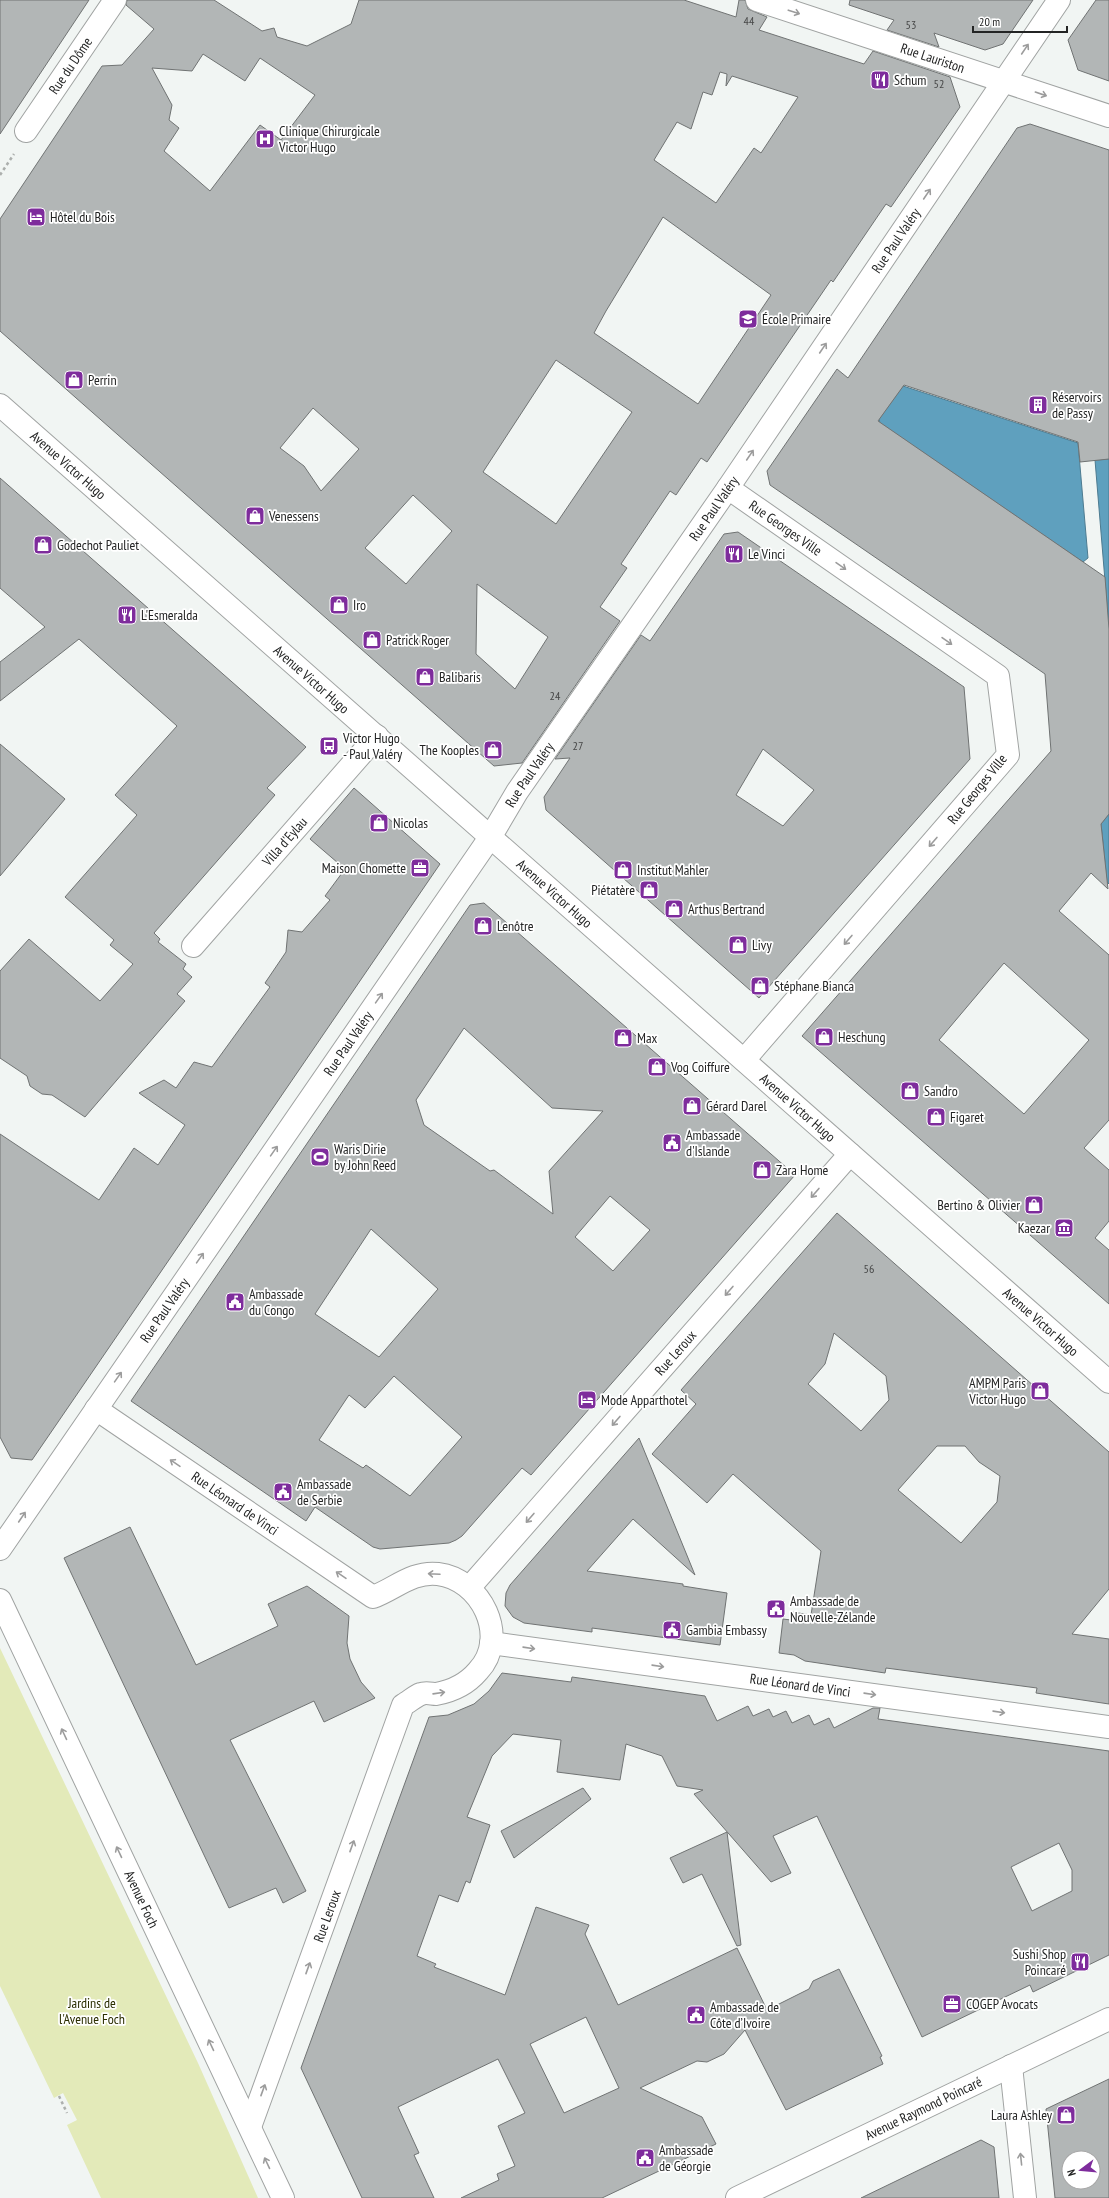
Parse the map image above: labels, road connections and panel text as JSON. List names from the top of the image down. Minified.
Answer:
{"streets":{"street":["Rue Lauriston","Rue du Dôme","Rue Paul Valéry","Avenue Victor Hugo","Rue Georges Ville","Villa d'Eylau","Rue Leroux","Rue Léonard de Vinci","Avenue Foch","Avenue Raymond Poincaré"]},"crossings":[["Rue Lauriston","Rue Paul Valéry"],["Rue Paul Valéry","Avenue Victor Hugo"],["Rue Paul Valéry","Rue Georges Ville"],["Rue Paul Valéry","Rue Léonard de Vinci"],["Avenue Victor Hugo","Rue Georges Ville"],["Avenue Victor Hugo","Villa d'Eylau"],["Avenue Victor Hugo","Rue Leroux"],["Rue Leroux","Rue Léonard de Vinci"],["Rue Leroux","Avenue Foch"]],"one_way":["Rue Lauriston","Rue Paul Valéry","Avenue Foch"],"parks":["Jardins de l'Avenue Foch"],"places":{"restaurant":["Schum","Le Vinci","L'Esmeralda","Sushi Shop Poincaré"],"hospital":["Clinique Chirurgicale Victor Hugo"],"hotel":["Hôtel du Bois","Mode Apparthotel"],"school or university":["École Primaire"],"shop":["Perrin","Venessens","Godechot Pauliet","Iro","Patrick Roger","Balibaris","The Kooples","Nicolas","Institut Mahler","Piétatère","Arthus Bertrand","Lenôtre","Livy","Stéphane Bianca","Heschung","Max","Vog Coiffure","Sandro","Gérard Darel","Figaret","Zara Home","Bertino & Olivier","AMPM Paris Victor Hugo","Laura Ashley"],"building":["Réservoirs de Passy"],"bus stop":["Victor Hugo - Paul Valéry"],"office":["Maison Chomette","COGEP Avocats"],"public building":["Ambassade d'Islande","Ambassade du Congo","Ambassade de Serbie","Ambassade de Nouvelle-Zélande","Gambia Embassy","Ambassade de Côte d’Ivoire","Ambassade de Géorgie"],"sports":["Waris Dirie by John Reed"],"museum":["Kaezar"]},"house_numbers":["44","53","52","24","27","56"],"scale_bar":"20 m","north":"left"}
